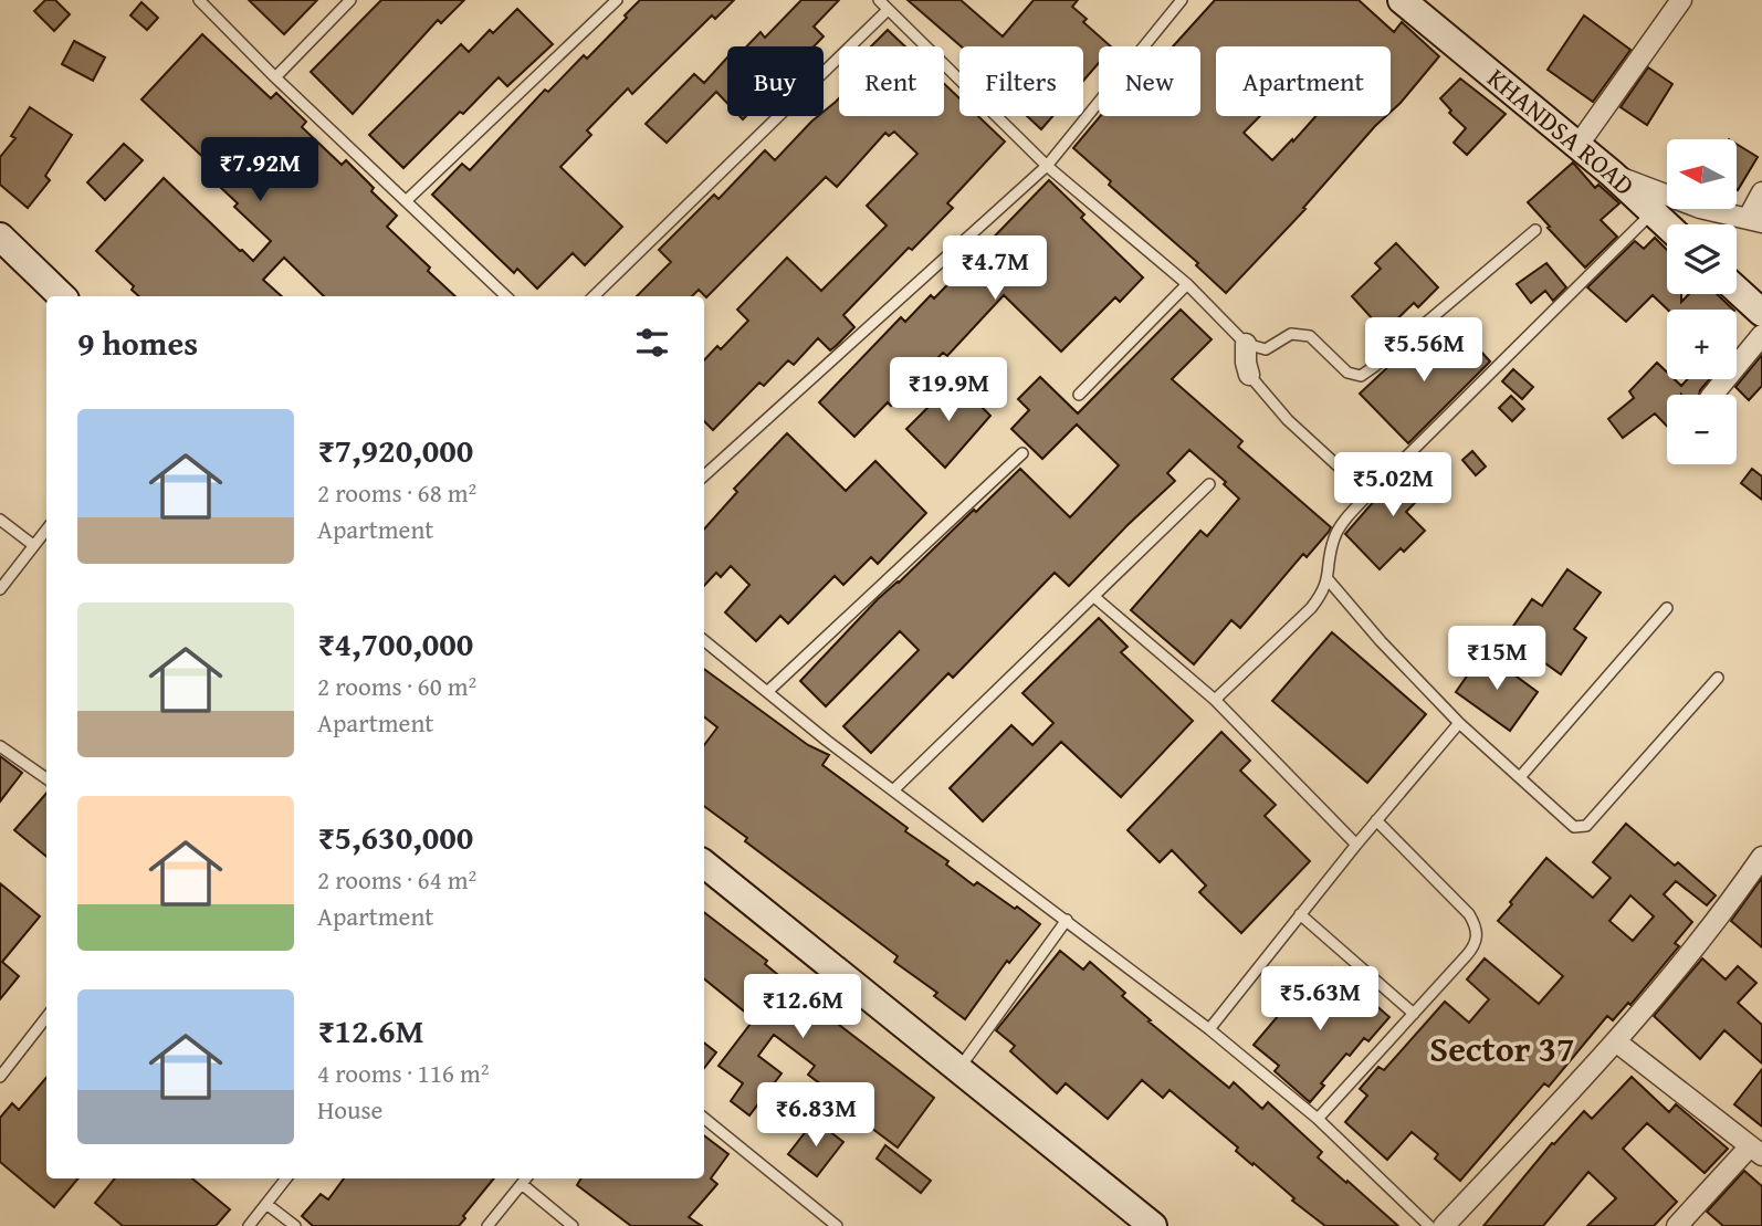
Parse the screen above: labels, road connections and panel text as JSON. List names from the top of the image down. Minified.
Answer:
{"streets":{"street":["KHANDSA ROAD"]},"districts":["Sector 37"],"north":"left","page":{"chip":["Buy","Rent","Filters","New","Apartment"],"price":["₹7.92M","₹4.7M","₹5.56M","₹19.9M","₹5.02M","₹15M","₹5.63M","₹12.6M","₹6.83M"],"map_buttons":["+","−"],"heading":"9 homes","list":[{"name":"₹7,920,000","note":"2 rooms · 68 m² · Apartment"},{"name":"₹4,700,000","note":"2 rooms · 60 m² · Apartment"},{"name":"₹5,630,000","note":"2 rooms · 64 m² · Apartment"},{"name":"₹12.6M","note":"4 rooms · 116 m² · House"}]}}
